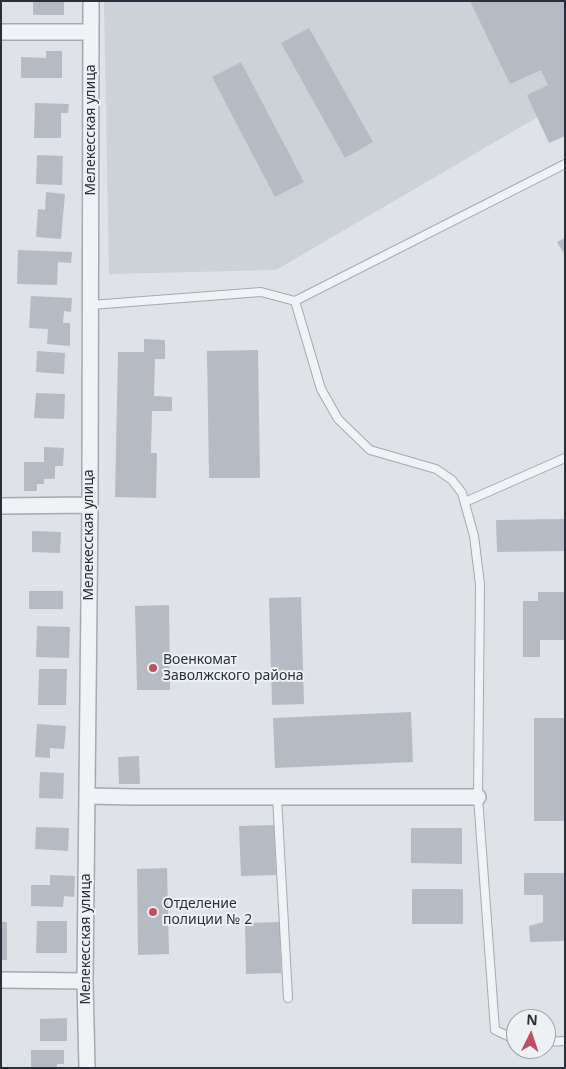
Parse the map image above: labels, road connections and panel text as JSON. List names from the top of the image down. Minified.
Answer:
{"streets":{"street":["Мелекесская улица"]},"places":["Военкомат Заволжского района","Отделение полиции № 2"],"north":"top"}
